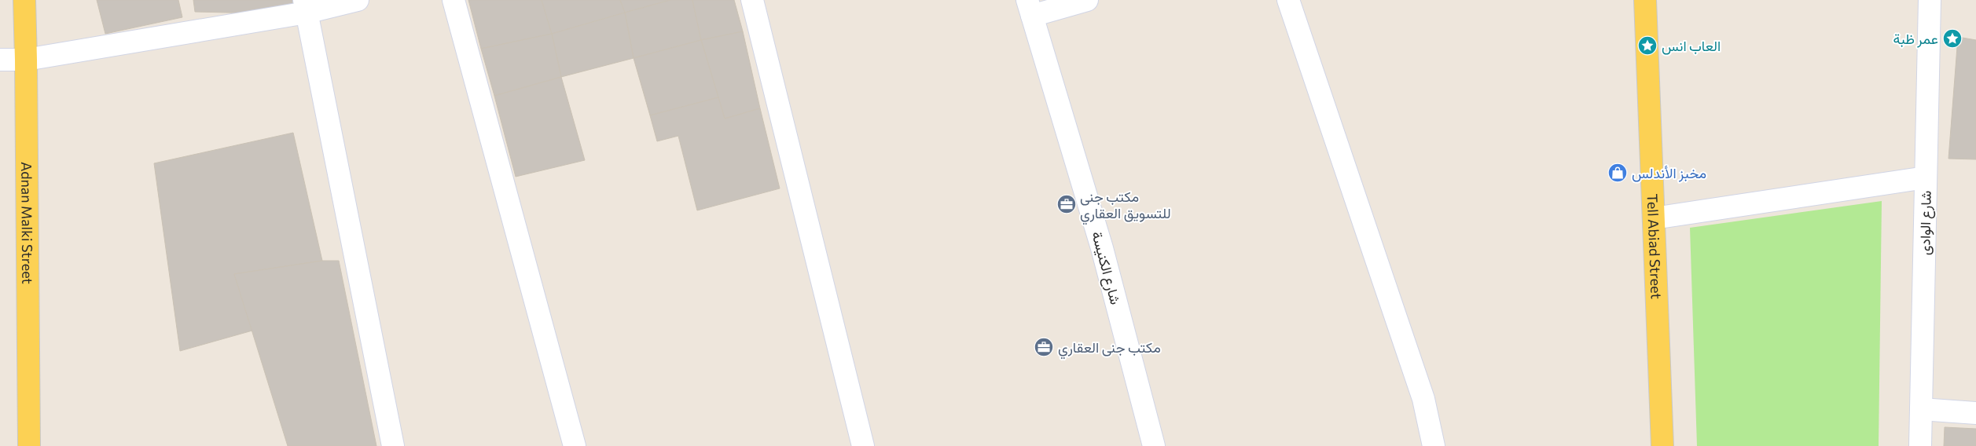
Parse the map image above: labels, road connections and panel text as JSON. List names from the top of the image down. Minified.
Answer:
{"streets":{"main road":["Adnan Malki Street","Tell Abiad Street"],"street":["شارع الوادى","شارع الكنيسة"]},"places":{"place":["عمر ظبة","العاب انس"],"shop":["مخبز الأندلس"],"office":["مكتب جنى للتسويق العقاري","مكتب جنى العقاري"]}}
